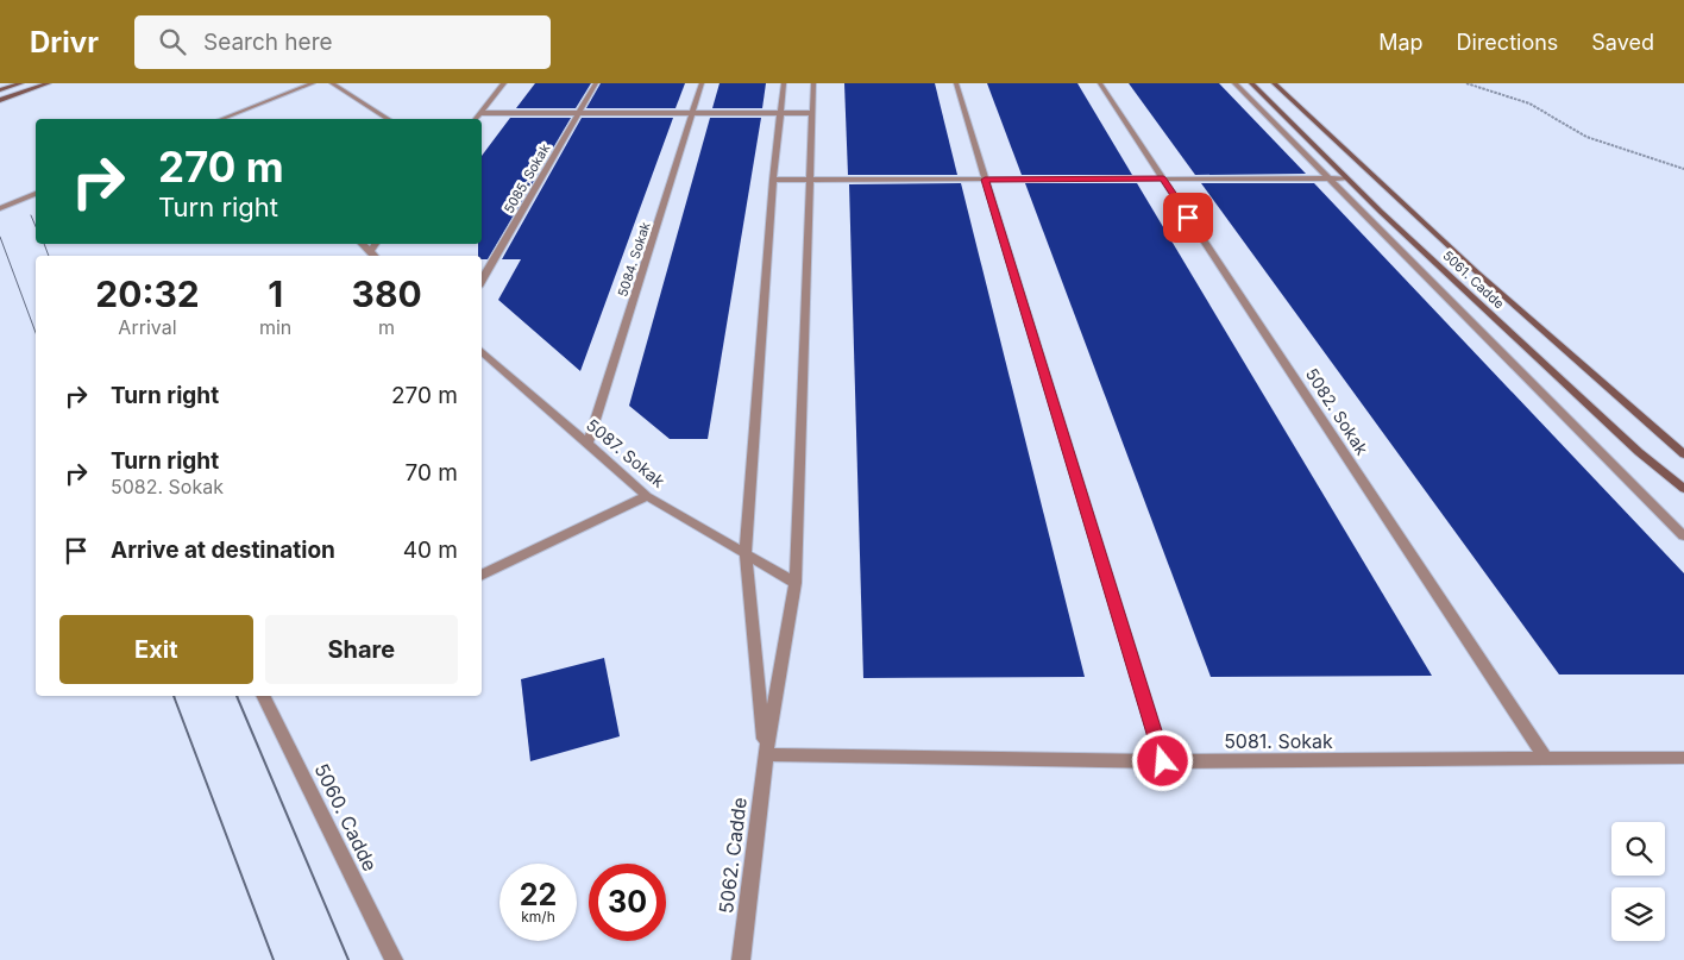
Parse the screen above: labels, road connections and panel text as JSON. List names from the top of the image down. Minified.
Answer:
{"streets":{"street":["5085. Sokak","5084. Sokak","5061. Cadde","5082. Sokak","5087. Sokak","5081. Sokak","5060. Cadde","5062. Cadde"]},"crossings":[["5084. Sokak","5087. Sokak"],["5082. Sokak","5081. Sokak"],["5081. Sokak","5062. Cadde"]],"page":{"header":"Drivr","search":"Search here","nav":["Map","Directions","Saved"],"turn":["270 m","Turn right"],"eta":["20:32","Arrival","1","min","380","m"],"list":[{"name":"Turn right","value":"270 m"},{"name":"Turn right","note":"5082. Sokak","value":"70 m"},{"name":"Arrive at destination","value":"40 m"}],"buttons":["Exit","Share"],"speed":"22 km/h","limit":"30"}}
